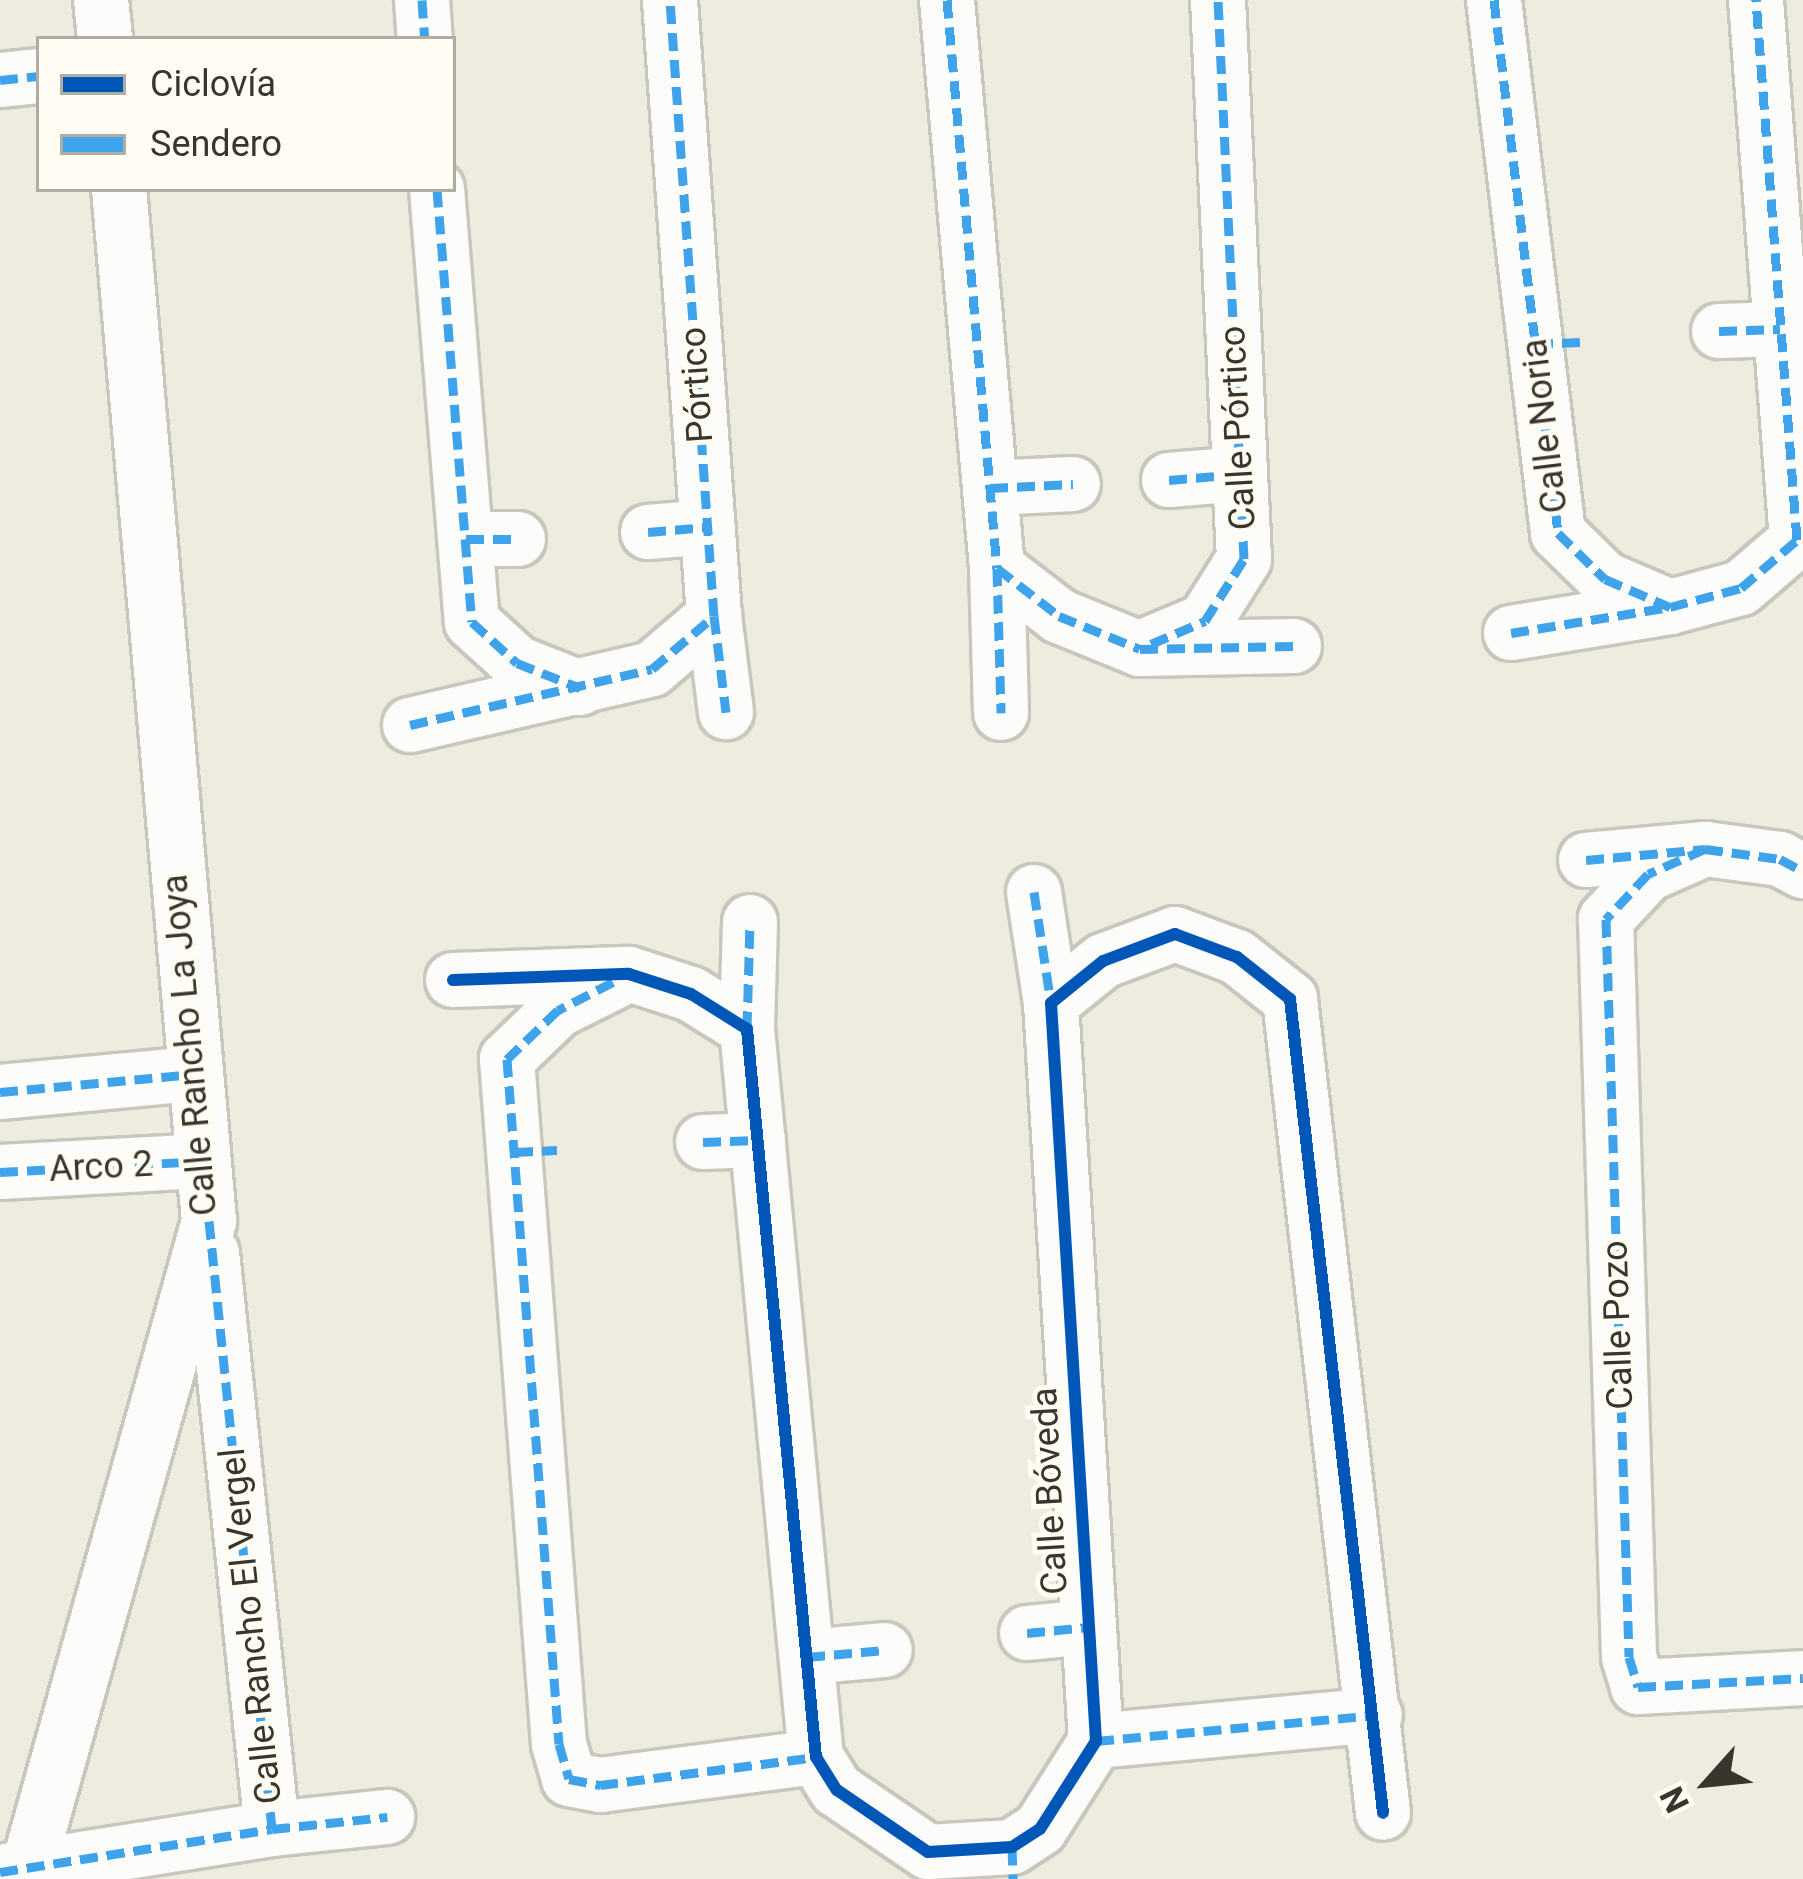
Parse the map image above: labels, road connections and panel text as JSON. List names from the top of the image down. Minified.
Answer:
{"streets":{"street":["Pórtico","Calle Noria","Calle Pórtico","Calle Rancho La Joya","Arco 2","Calle Pozo","Calle Bóveda","Calle Rancho El Vergel"]},"crossings":[["Calle Rancho La Joya","Arco 2"],["Calle Rancho La Joya","Calle Rancho El Vergel"]],"legend":["Ciclovía","Sendero"],"north":"bottom left"}
